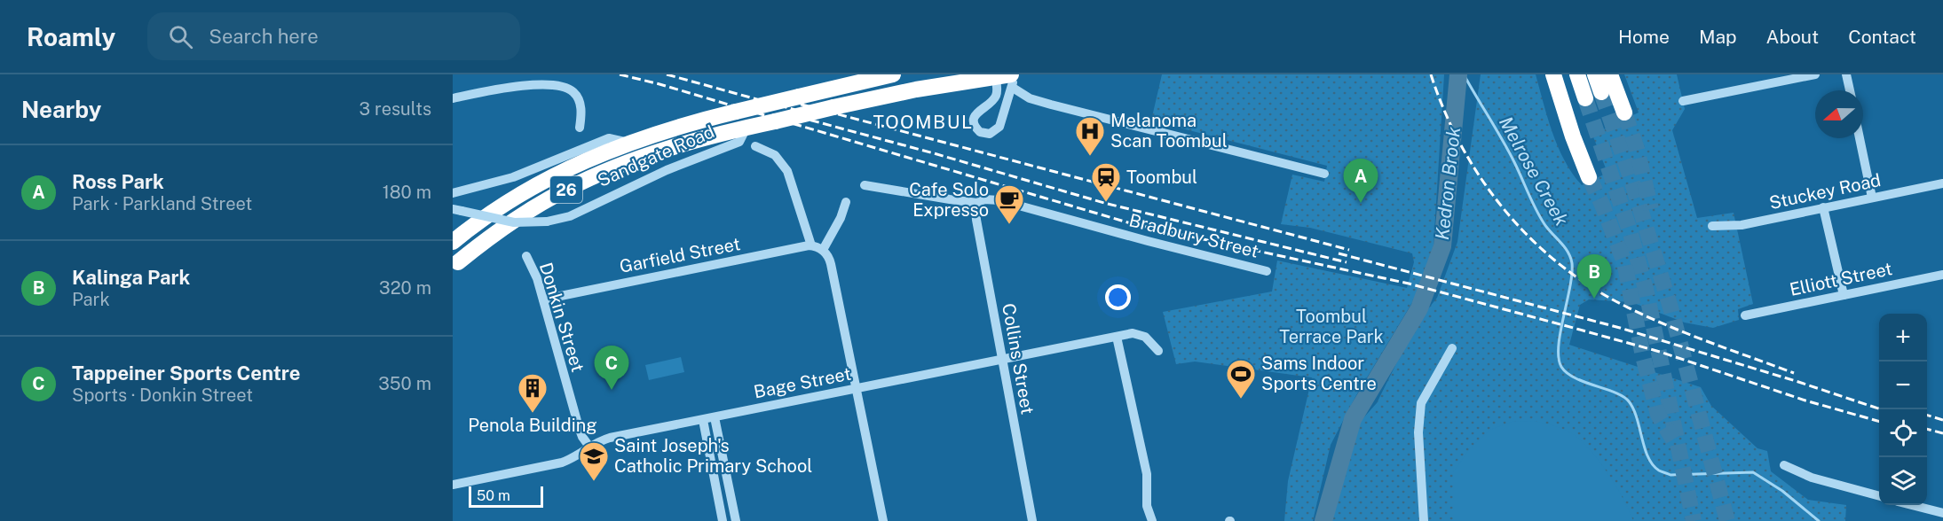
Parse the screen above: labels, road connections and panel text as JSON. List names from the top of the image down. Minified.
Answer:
{"streets":{"highway":["Sandgate Road","26"],"street":["Stuckey Road","Bradbury Street","Garfield Street","Elliott Street","Donkin Street","Collins Street","Bage Street"]},"crossings":[["Bradbury Street","Collins Street"],["Garfield Street","Donkin Street"],["Donkin Street","Bage Street"],["Collins Street","Bage Street"]],"districts":["TOOMBUL"],"water":["Melrose Creek","Kedron Brook"],"parks":["Toombul Terrace Park"],"places":{"hospital":["Melanoma Scan Toombul"],"station":["Toombul"],"cafe":["Cafe Solo Expresso"],"sports":["Sams Indoor Sports Centre"],"building":["Penola Building"],"school or university":["Saint Joseph's Catholic Primary School"]},"scale_bar":"50 m","north":"left","page":{"header":"Roamly","search":"Search here","nav":["Home","Map","About","Contact"],"heading":["Nearby","3 results"],"list":[{"mark":"A","name":"Ross Park","note":"Park · Parkland Street","value":"180 m"},{"mark":"B","name":"Kalinga Park","note":"Park","value":"320 m"},{"mark":"C","name":"Tappeiner Sports Centre","note":"Sports · Donkin Street","value":"350 m"}],"pins":["A","B","C"],"map_buttons":["+","−"],"scale":"50 m"}}
